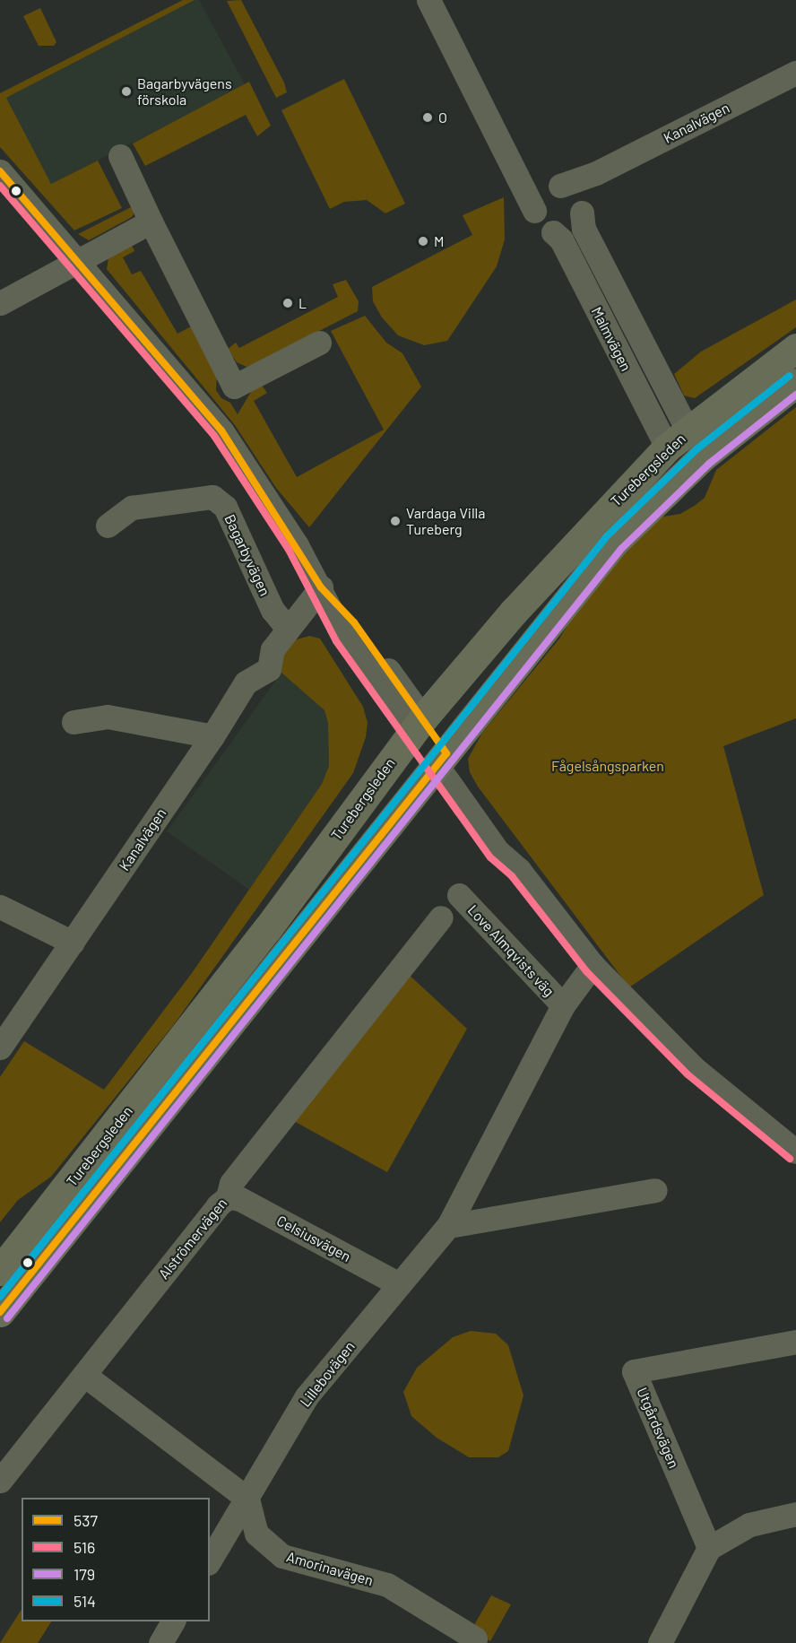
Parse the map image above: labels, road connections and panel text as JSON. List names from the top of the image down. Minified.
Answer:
{"streets":{"main road":["Turebergsleden"],"street":["Kanalvägen","Malmvägen","Bagarbyvägen","Love Almqvists väg","Alströmervägen","Celsiusvägen","Lillebovägen","Utgårdsvägen","Amorinavägen"]},"crossings":[["Kanalvägen","Malmvägen"],["Kanalvägen","Bagarbyvägen"],["Malmvägen","Turebergsleden"],["Love Almqvists väg","Lillebovägen"],["Alströmervägen","Celsiusvägen"],["Celsiusvägen","Lillebovägen"],["Lillebovägen","Amorinavägen"]],"parks":["Fågelsångsparken"],"places":["Bagarbyvägens förskola","O","M","L","Vardaga Villa Tureberg"],"lines":["transit line 537","transit line 516","transit line 514","transit line 179"],"legend":["537","516","179","514"]}
